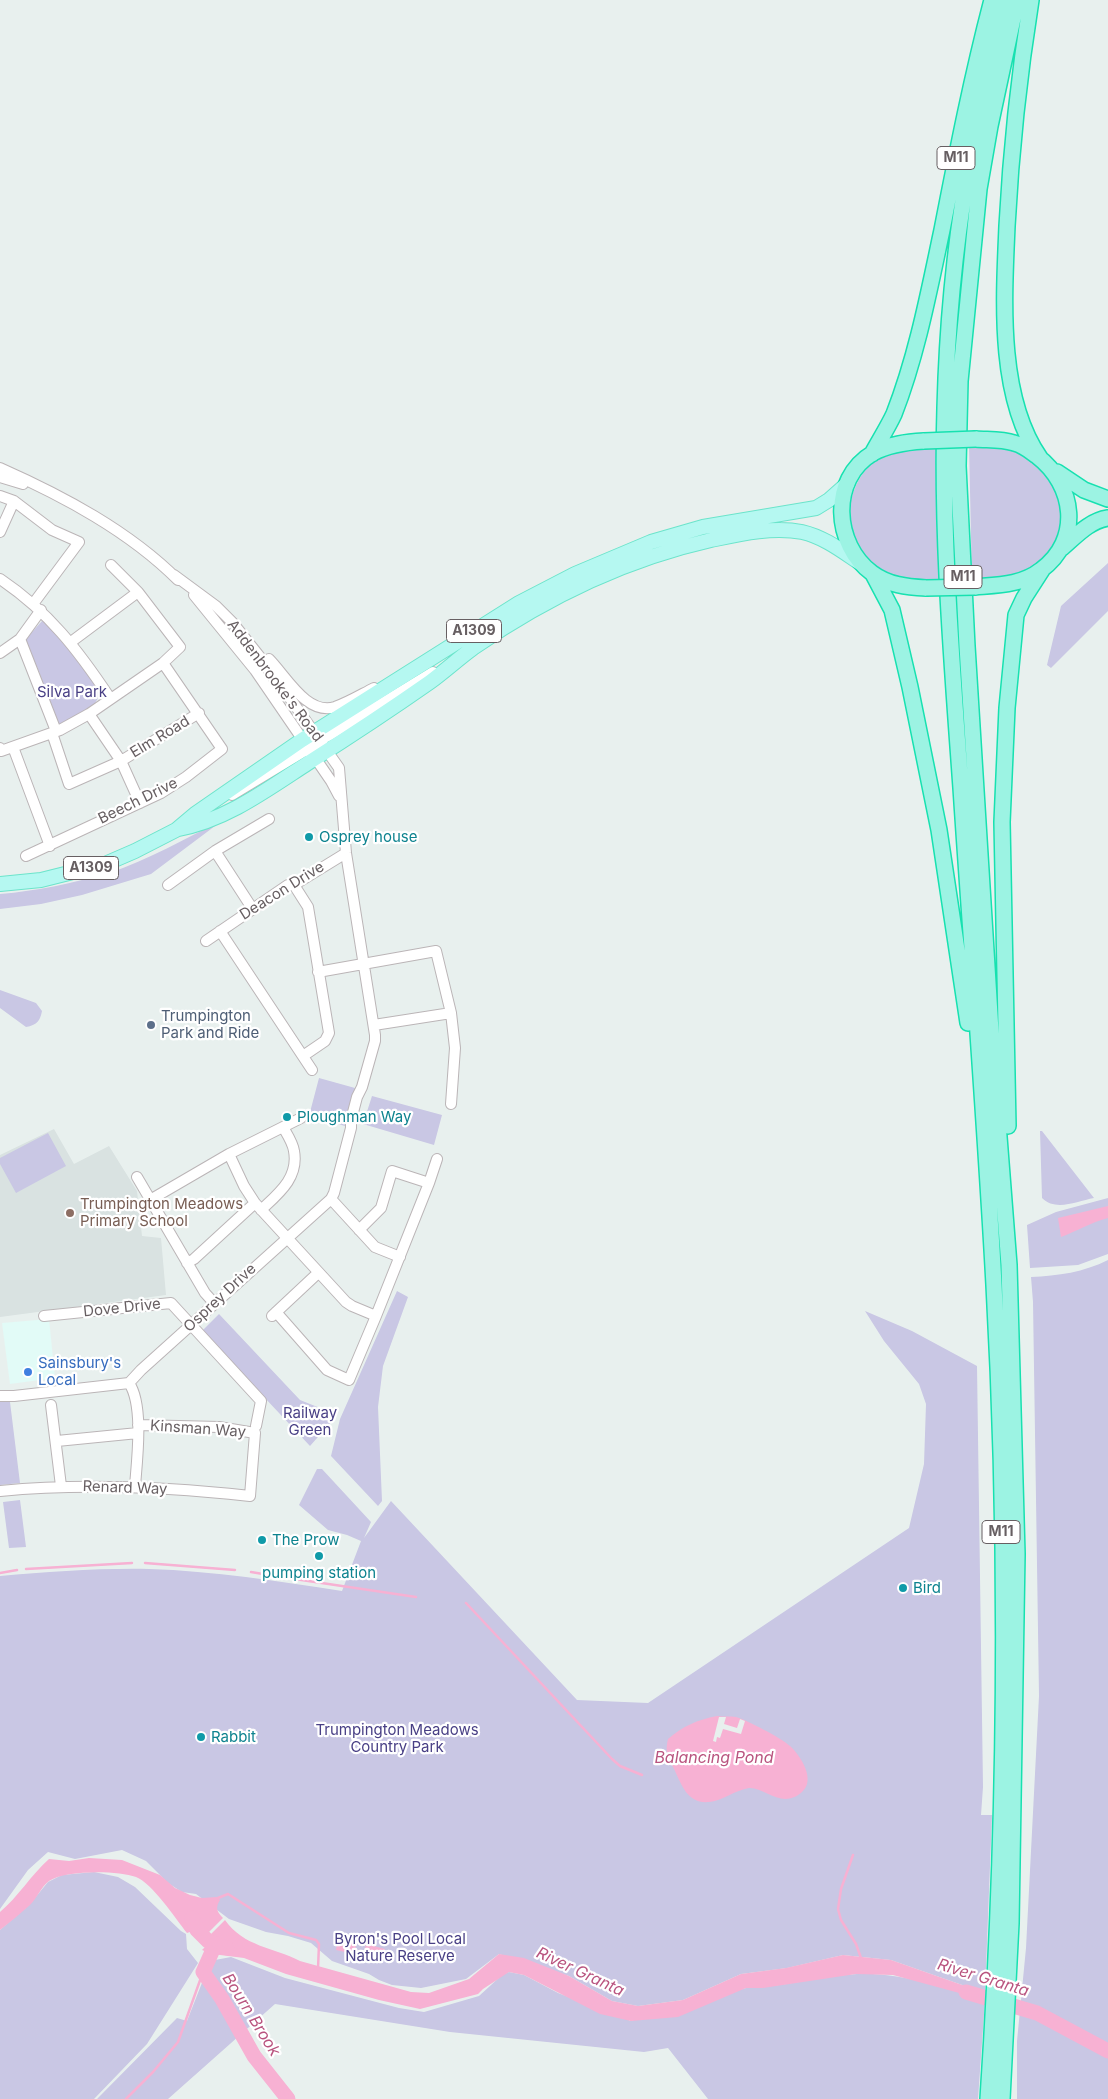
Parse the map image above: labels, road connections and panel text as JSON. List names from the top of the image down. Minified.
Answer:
{"streets":{"highway":["M11"],"main road":["A1309"],"street":["Addenbrooke's Road","Elm Road","Beech Drive","Deacon Drive","Osprey Drive","Dove Drive","Kinsman Way","Renard Way"]},"crossings":[["A1309","Addenbrooke's Road"],["A1309","Osprey Drive"],["Addenbrooke's Road","Osprey Drive"],["Elm Road","Beech Drive"],["Deacon Drive","Osprey Drive"],["Osprey Drive","Dove Drive"],["Kinsman Way","Renard Way"]],"water":["Balancing Pond","River Granta","Bourn Brook"],"parks":["Silva Park","Railway Green","Trumpington Meadows Country Park","Byron's Pool Local Nature Reserve"],"places":["Osprey house","Trumpington Park and Ride","Ploughman Way","Trumpington Meadows Primary School","Sainsbury's Local","The Prow","pumping station","Bird","Rabbit"]}
